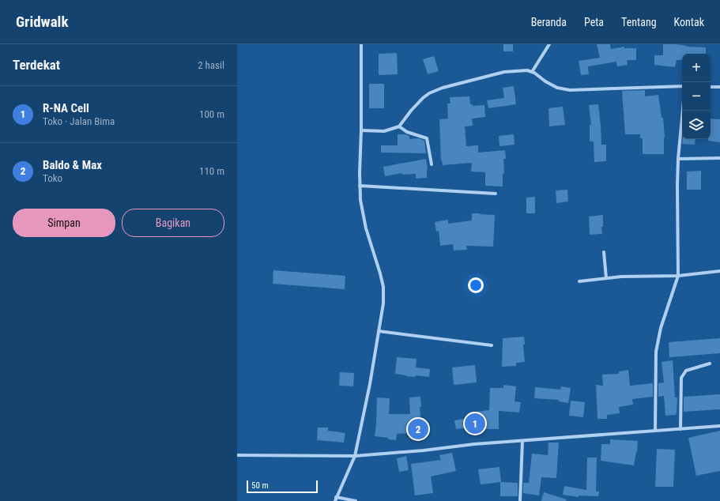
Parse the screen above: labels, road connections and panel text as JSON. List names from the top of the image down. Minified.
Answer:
{"scale_bar":"50 m","page":{"header":"Gridwalk","nav":["Beranda","Peta","Tentang","Kontak"],"heading":["Terdekat","2 hasil"],"map_buttons":["+","−"],"list":[{"mark":"1","name":"R-NA Cell","note":"Toko · Jalan Bima","value":"100 m"},{"mark":"2","name":"Baldo & Max","note":"Toko","value":"110 m"}],"buttons":["Simpan","Bagikan"],"pins":["1","2"],"scale":"50 m"}}
